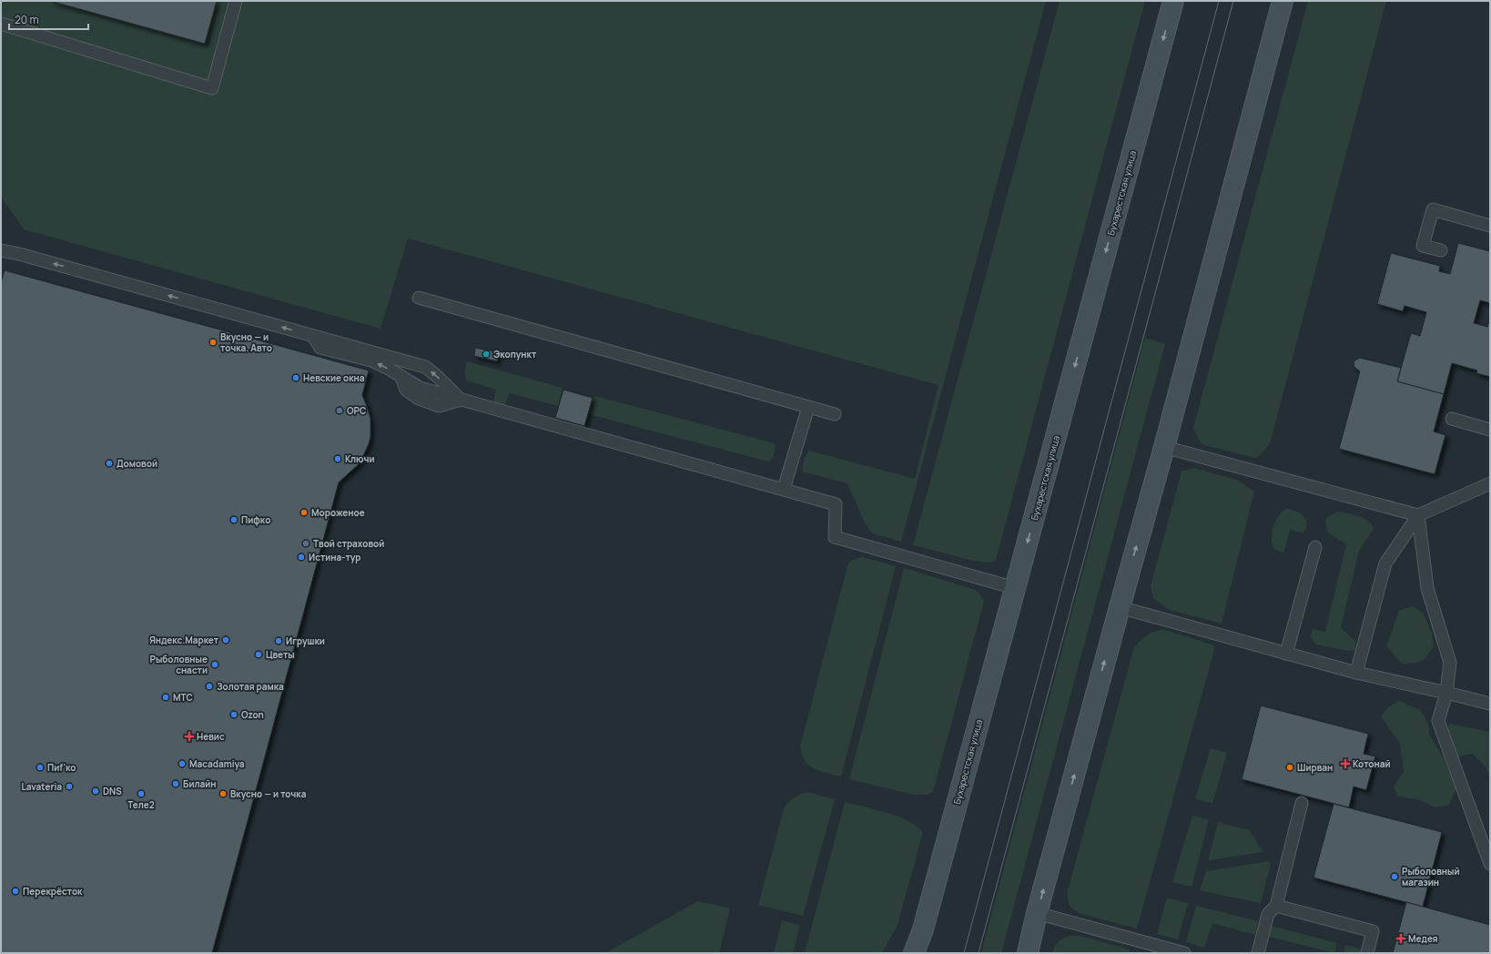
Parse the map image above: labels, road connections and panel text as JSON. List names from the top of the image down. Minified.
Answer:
{"streets":{"street":["Бухарестская улица"]},"places":{"other":["Вкусно — и точка. Авто","Экопункт","Невские окна","ОРС","Ключи","Домовой","Мороженое","Пифко","Твой страховой","Истина-тур","Яндекс.Маркет","Игрушки","Цветы","Рыболовные снасти","Золотая рамка","МТС","Ozon","Macadamiya","Пиf'ко","Ширван","Билайн","Lavateria","DNS","Теле2","Вкусно — и точка","Рыболовный магазин","Перекрёсток"],"health":["Невис","Котонай","Медея"]},"scale_bar":"20 m"}
